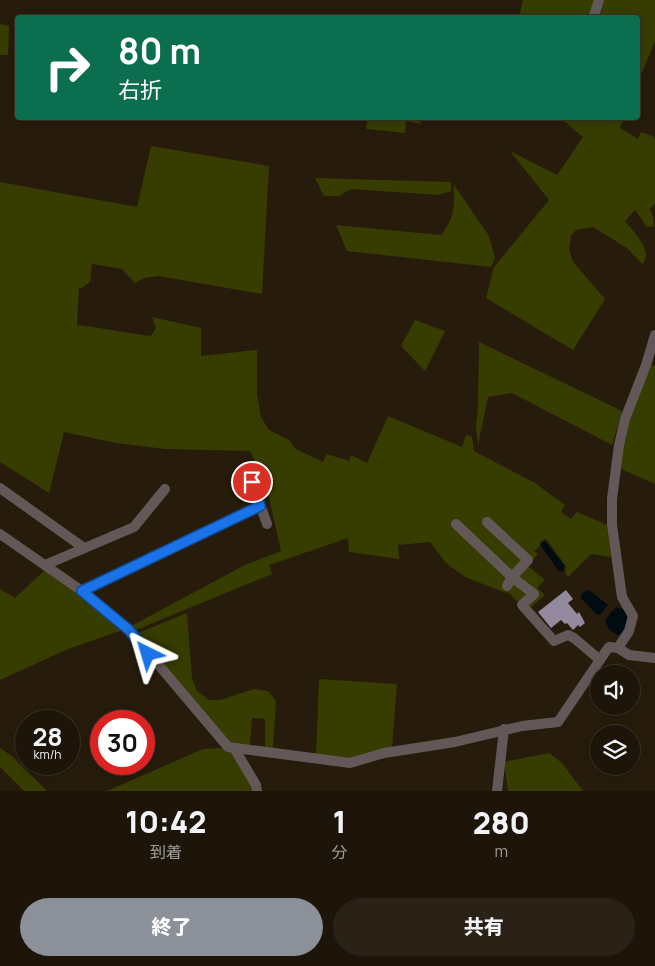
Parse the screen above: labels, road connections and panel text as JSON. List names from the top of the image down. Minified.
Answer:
{"page":{"turn":["80 m","右折"],"speed":"28 km/h","limit":"30","eta":["10:42","到着","1","分","280","m"],"buttons":["終了","共有"]}}
